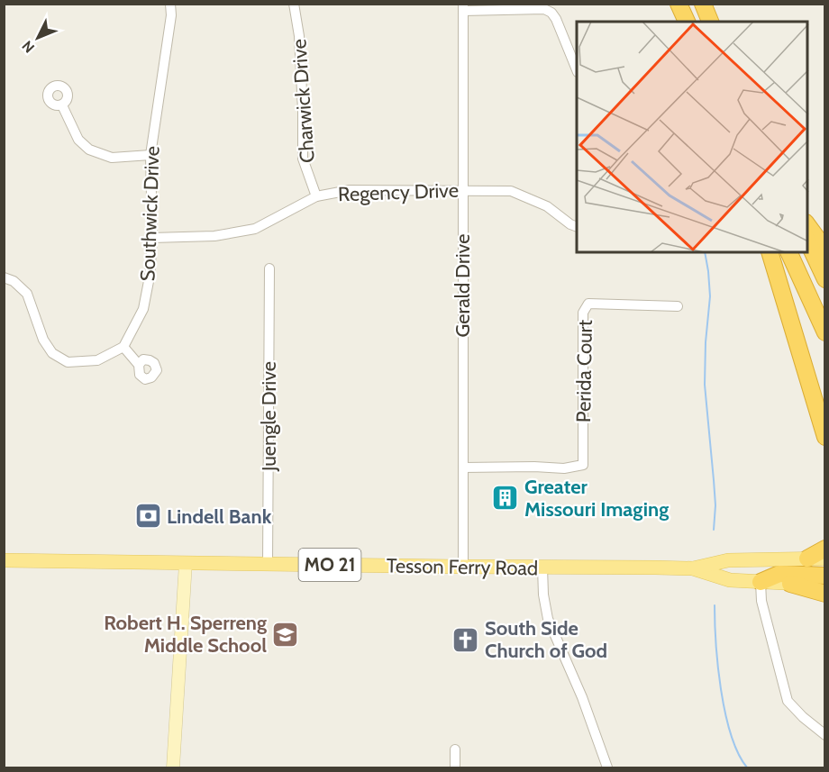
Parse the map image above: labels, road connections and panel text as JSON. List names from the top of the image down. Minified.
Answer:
{"streets":{"main road":["MO 21","Tesson Ferry Road"],"street":["Charwick Drive","Regency Drive","Southwick Drive","Gerald Drive","Perida Court","Juengle Drive"]},"crossings":[["Charwick Drive","Regency Drive"],["Regency Drive","Southwick Drive"],["Regency Drive","Gerald Drive"],["Gerald Drive","Perida Court"],["Gerald Drive","Tesson Ferry Road"],["Juengle Drive","Tesson Ferry Road"]],"places":{"building":["Greater Missouri Imaging"],"bank":["Lindell Bank"],"school or university":["Robert H. Sperreng Middle School"],"church":["South Side Church of God"]},"north":"bottom left"}
